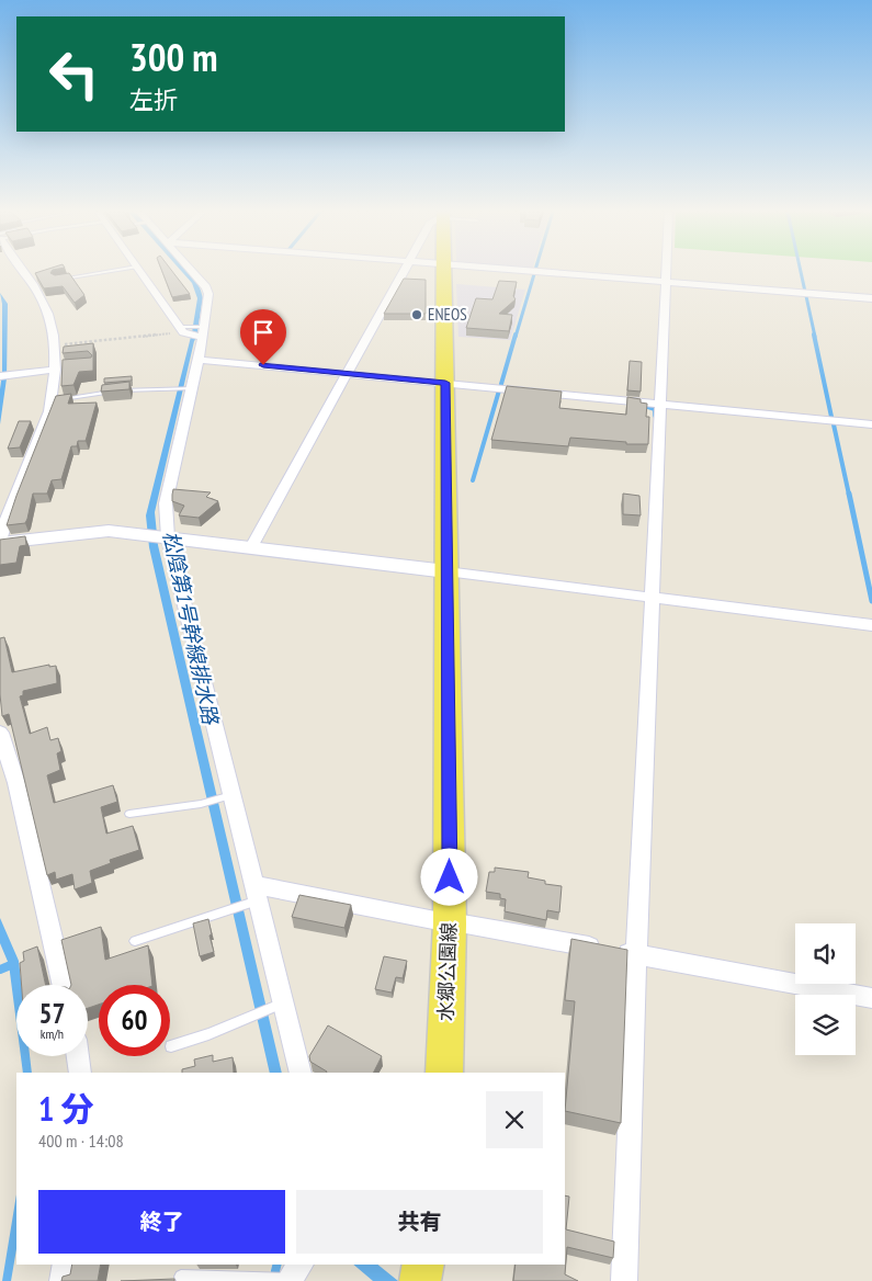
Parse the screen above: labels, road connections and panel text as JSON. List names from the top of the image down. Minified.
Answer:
{"streets":{"main road":["水郷公園線"]},"water":["松陰第1号幹線排水路"],"places":["ENEOS"],"page":{"turn":["300 m","左折"],"speed":"57 km/h","limit":"60","heading":["1 分","400 m · 14:08"],"buttons":["終了","共有"]}}
